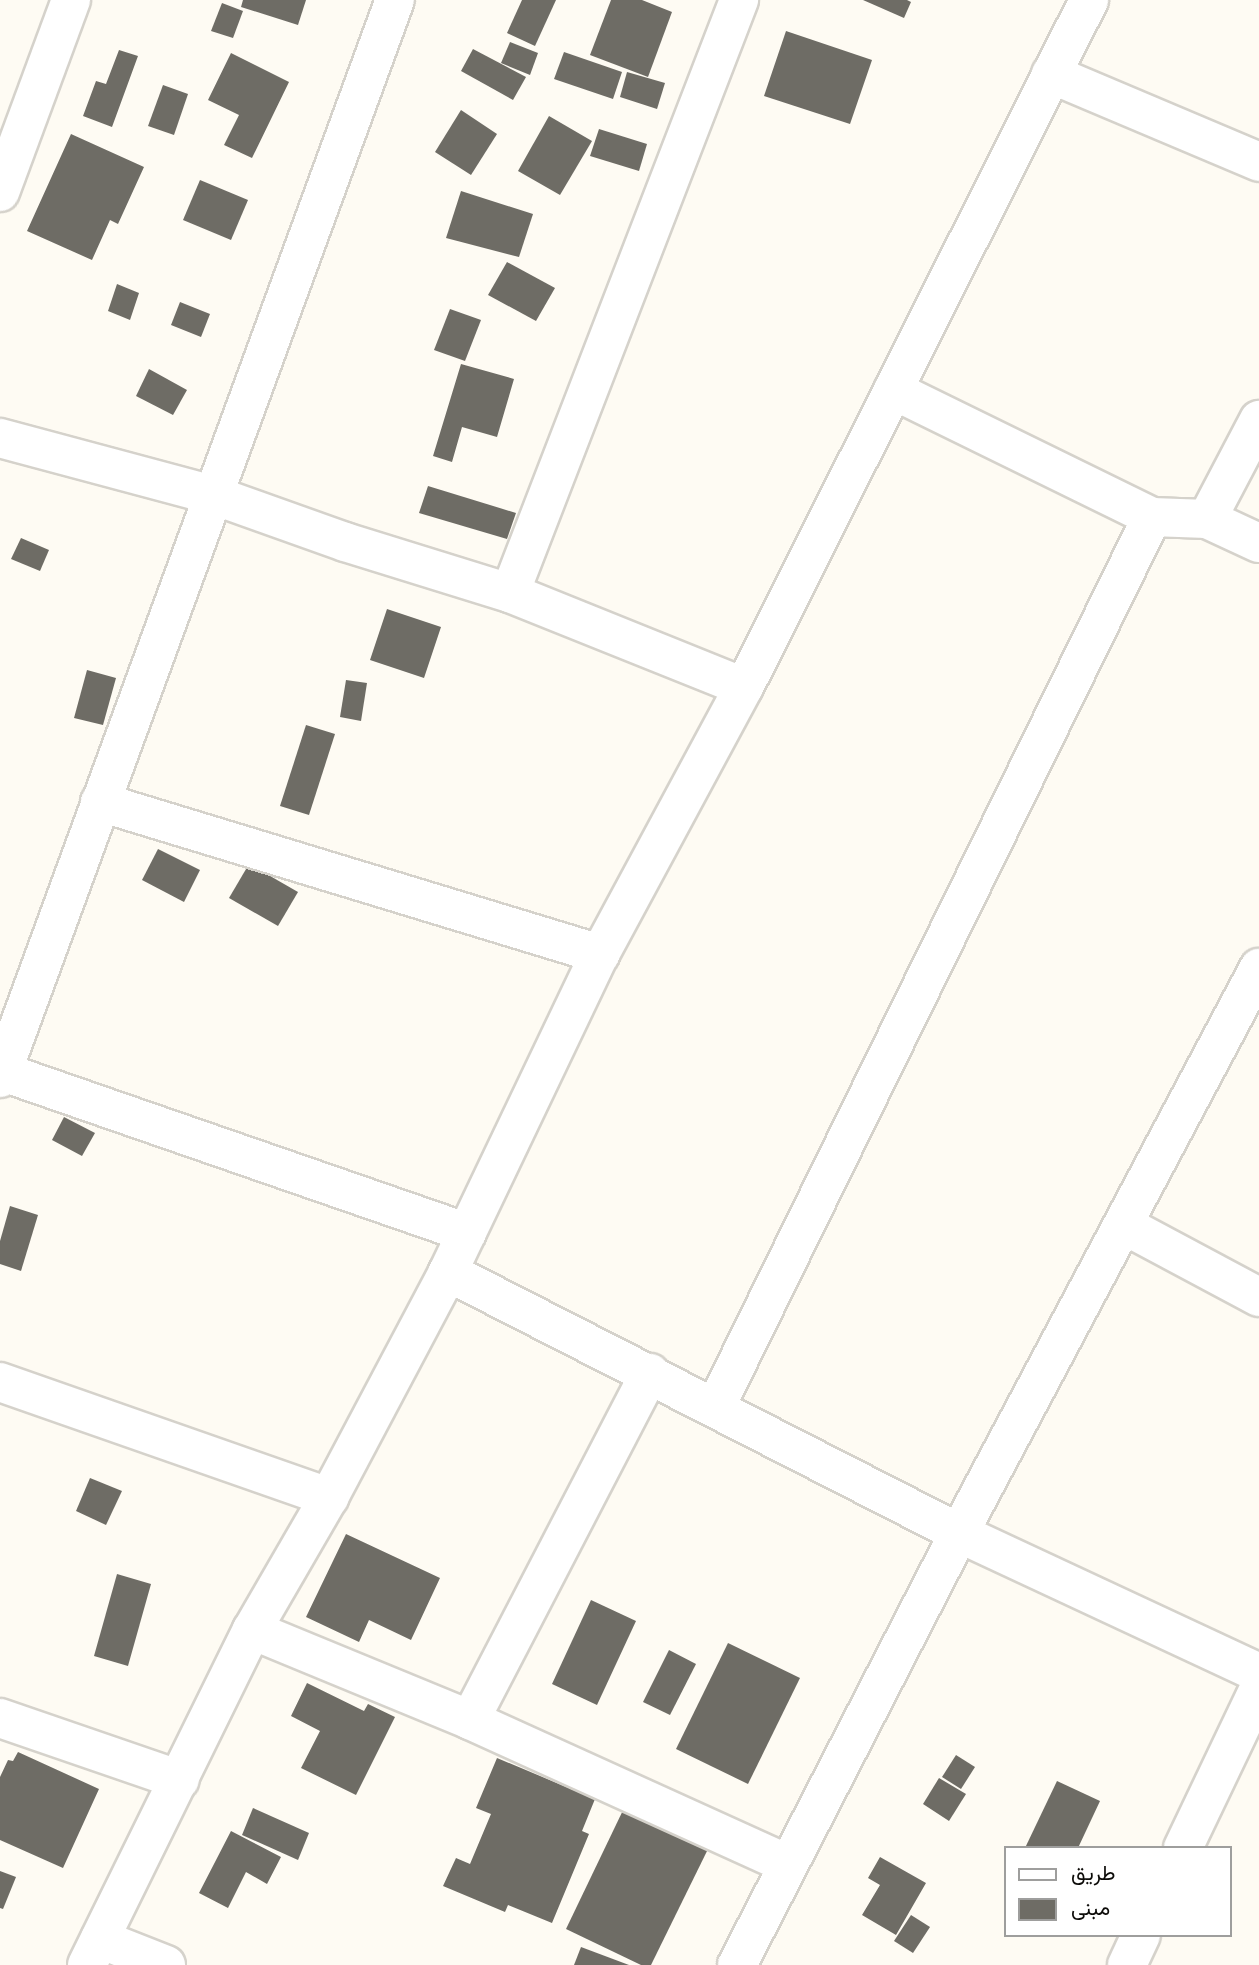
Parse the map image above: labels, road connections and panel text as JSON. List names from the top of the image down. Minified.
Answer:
{"legend":["طريق","مبنى"]}
